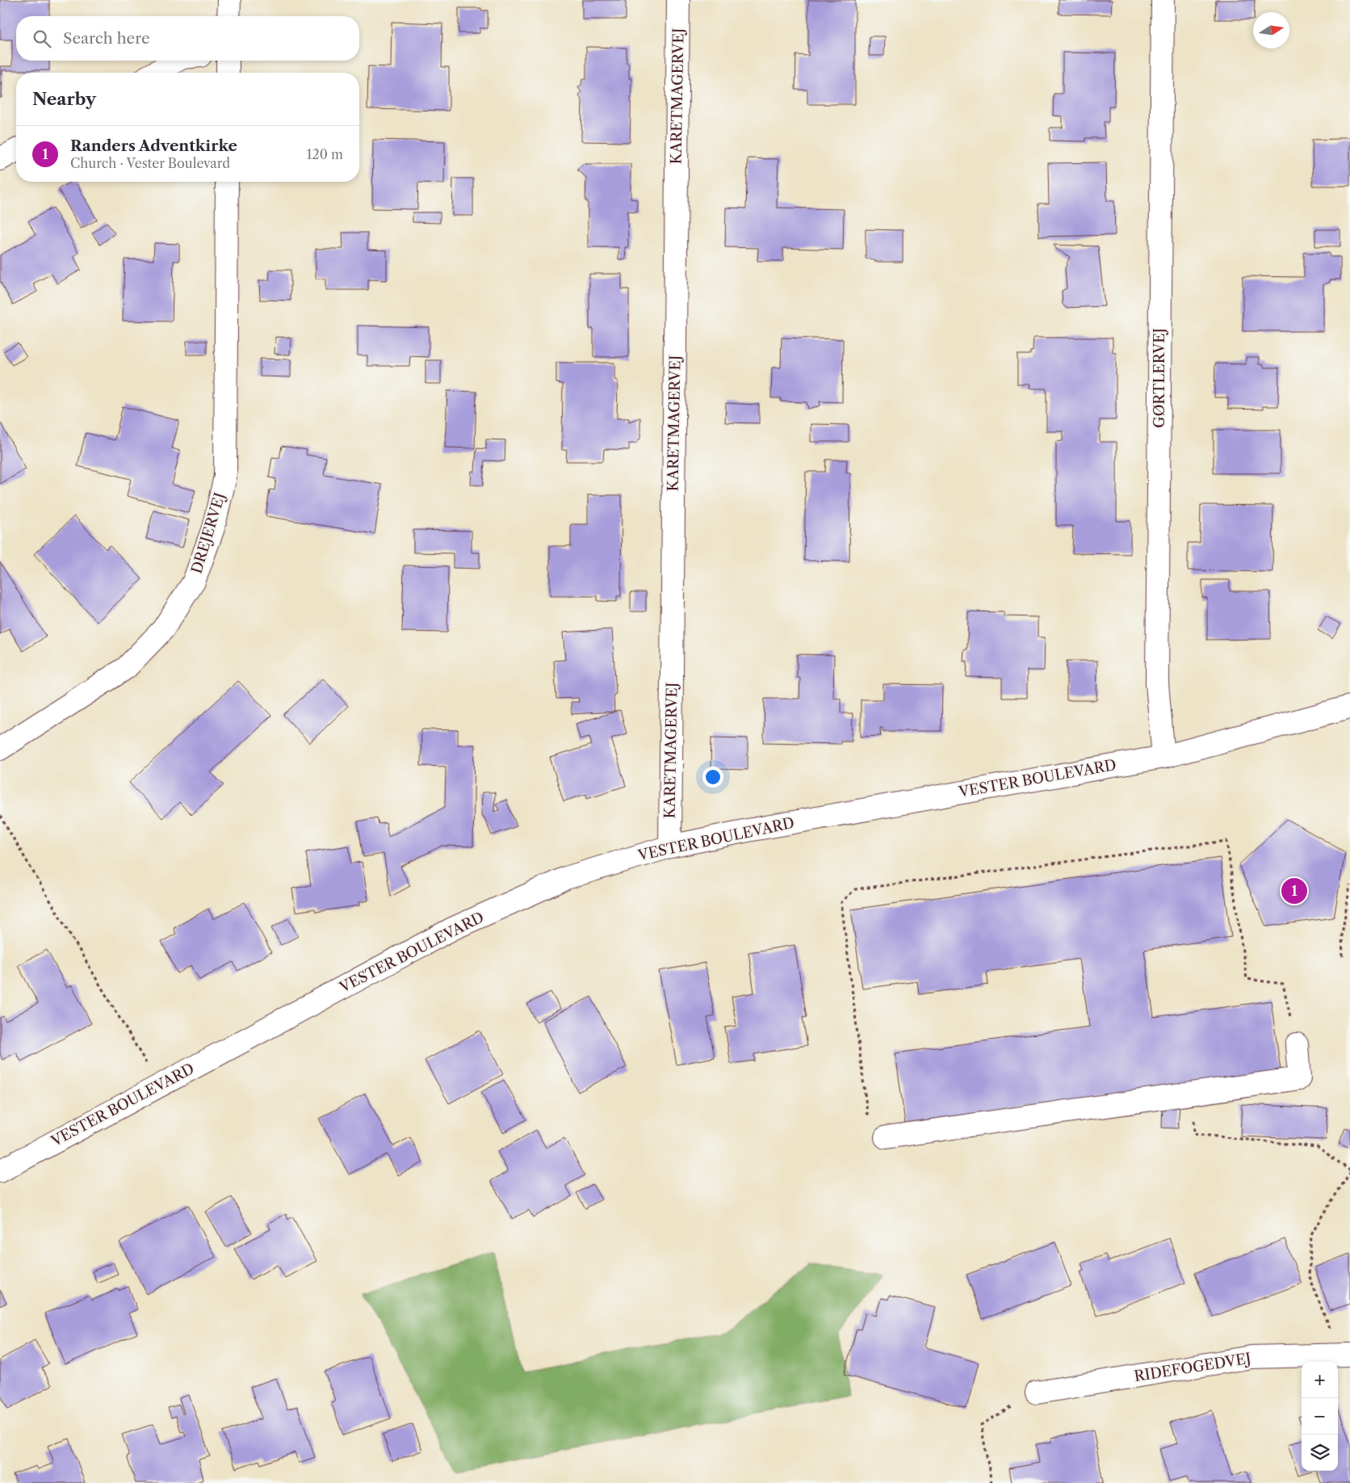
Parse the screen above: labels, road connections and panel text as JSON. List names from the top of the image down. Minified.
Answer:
{"streets":{"street":["KARETMAGERVEJ","GØRTLERVEJ","DREJERVEJ","VESTER BOULEVARD","RIDEFOGEDVEJ"]},"crossings":[["KARETMAGERVEJ","VESTER BOULEVARD"],["GØRTLERVEJ","VESTER BOULEVARD"]],"north":"right","page":{"search":"Search here","heading":"Nearby","list":[{"mark":"1","name":"Randers Adventkirke","note":"Church · Vester Boulevard","value":"120 m"}],"pins":"1","map_buttons":["+","−"]}}
